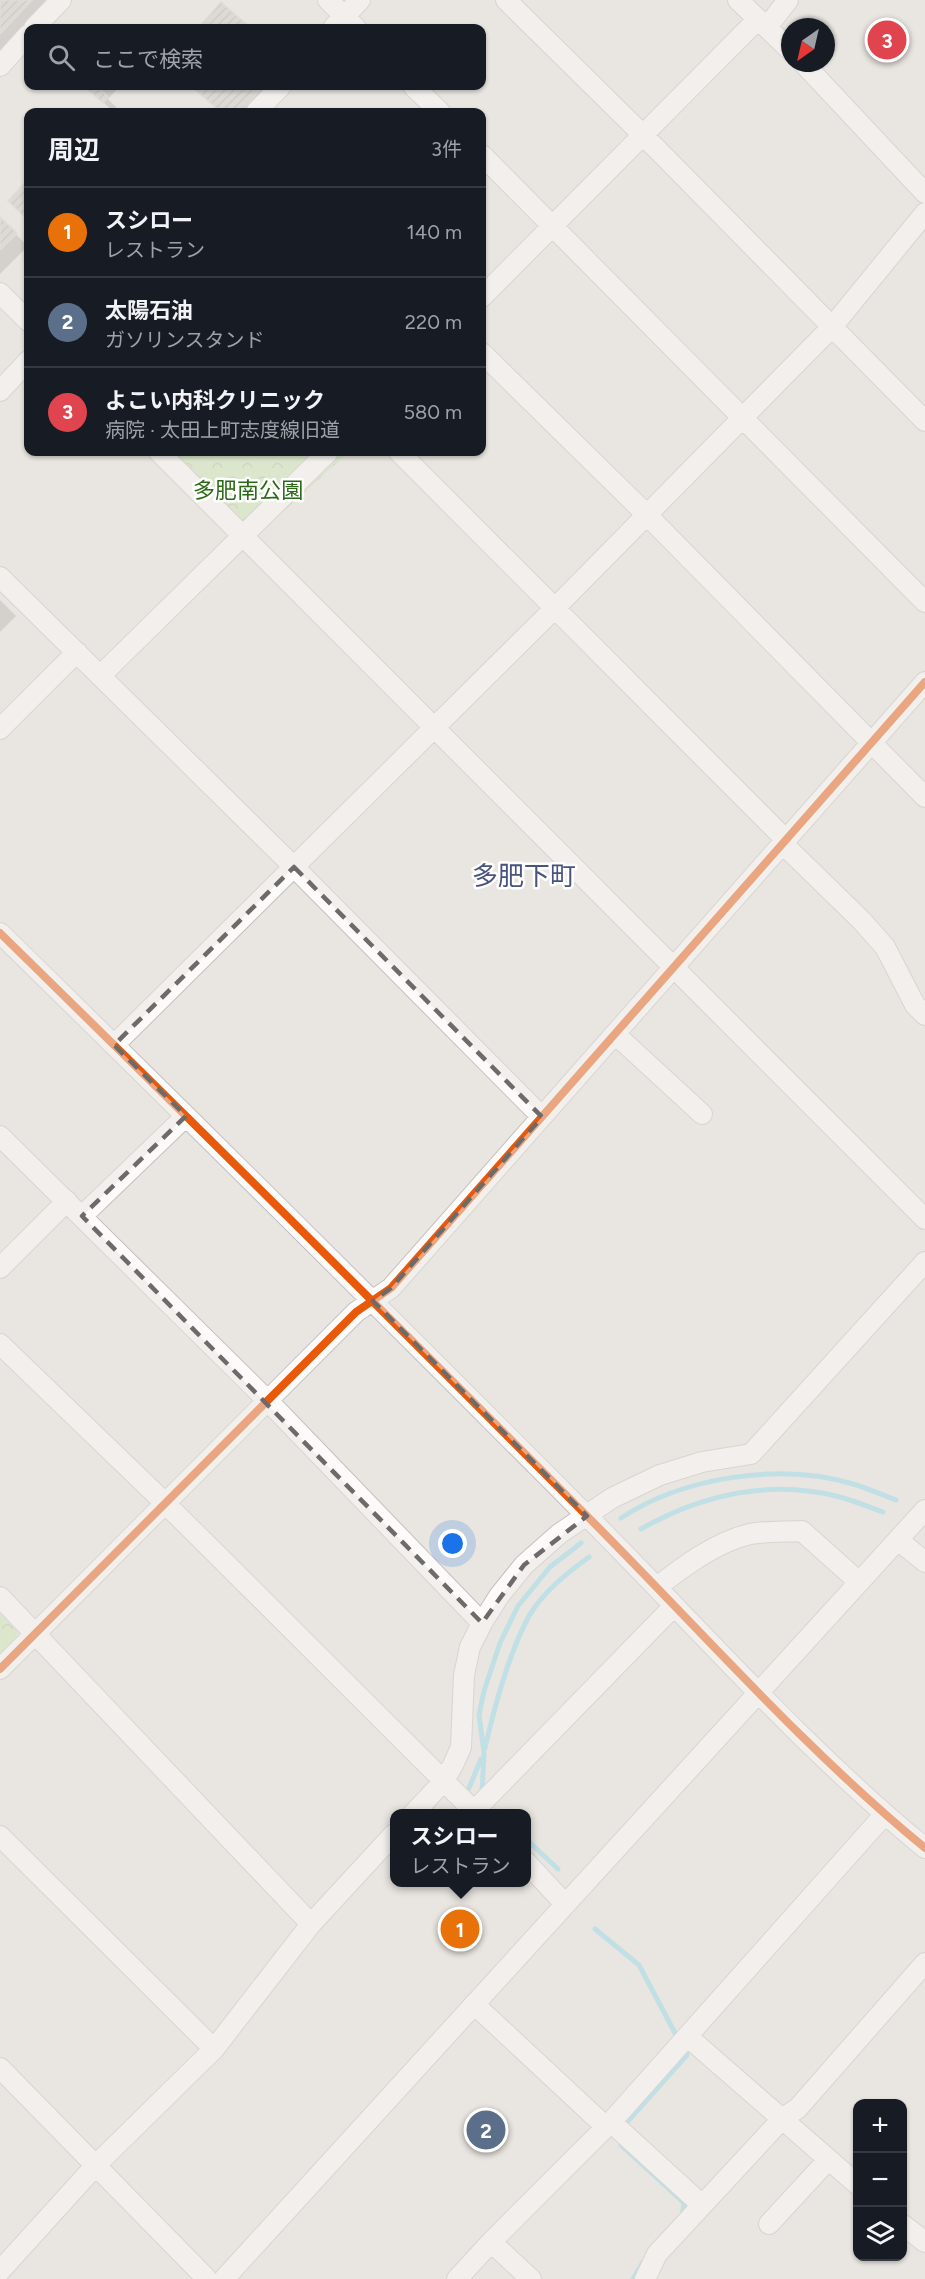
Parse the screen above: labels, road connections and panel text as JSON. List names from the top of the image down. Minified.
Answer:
{"districts":["多肥下町"],"parks":["多肥南公園"],"north":"bottom left","page":{"pins":["3","1","2"],"search":"ここで検索","heading":["周辺","3件"],"list":[{"mark":"1","name":"スシロー","note":"レストラン","value":"140 m"},{"mark":"2","name":"太陽石油","note":"ガソリンスタンド","value":"220 m"},{"mark":"3","name":"よこい内科クリニック","note":"病院 · 太田上町志度線旧道","value":"580 m"}],"popup":["スシロー","レストラン"],"map_buttons":["+","−"]}}
